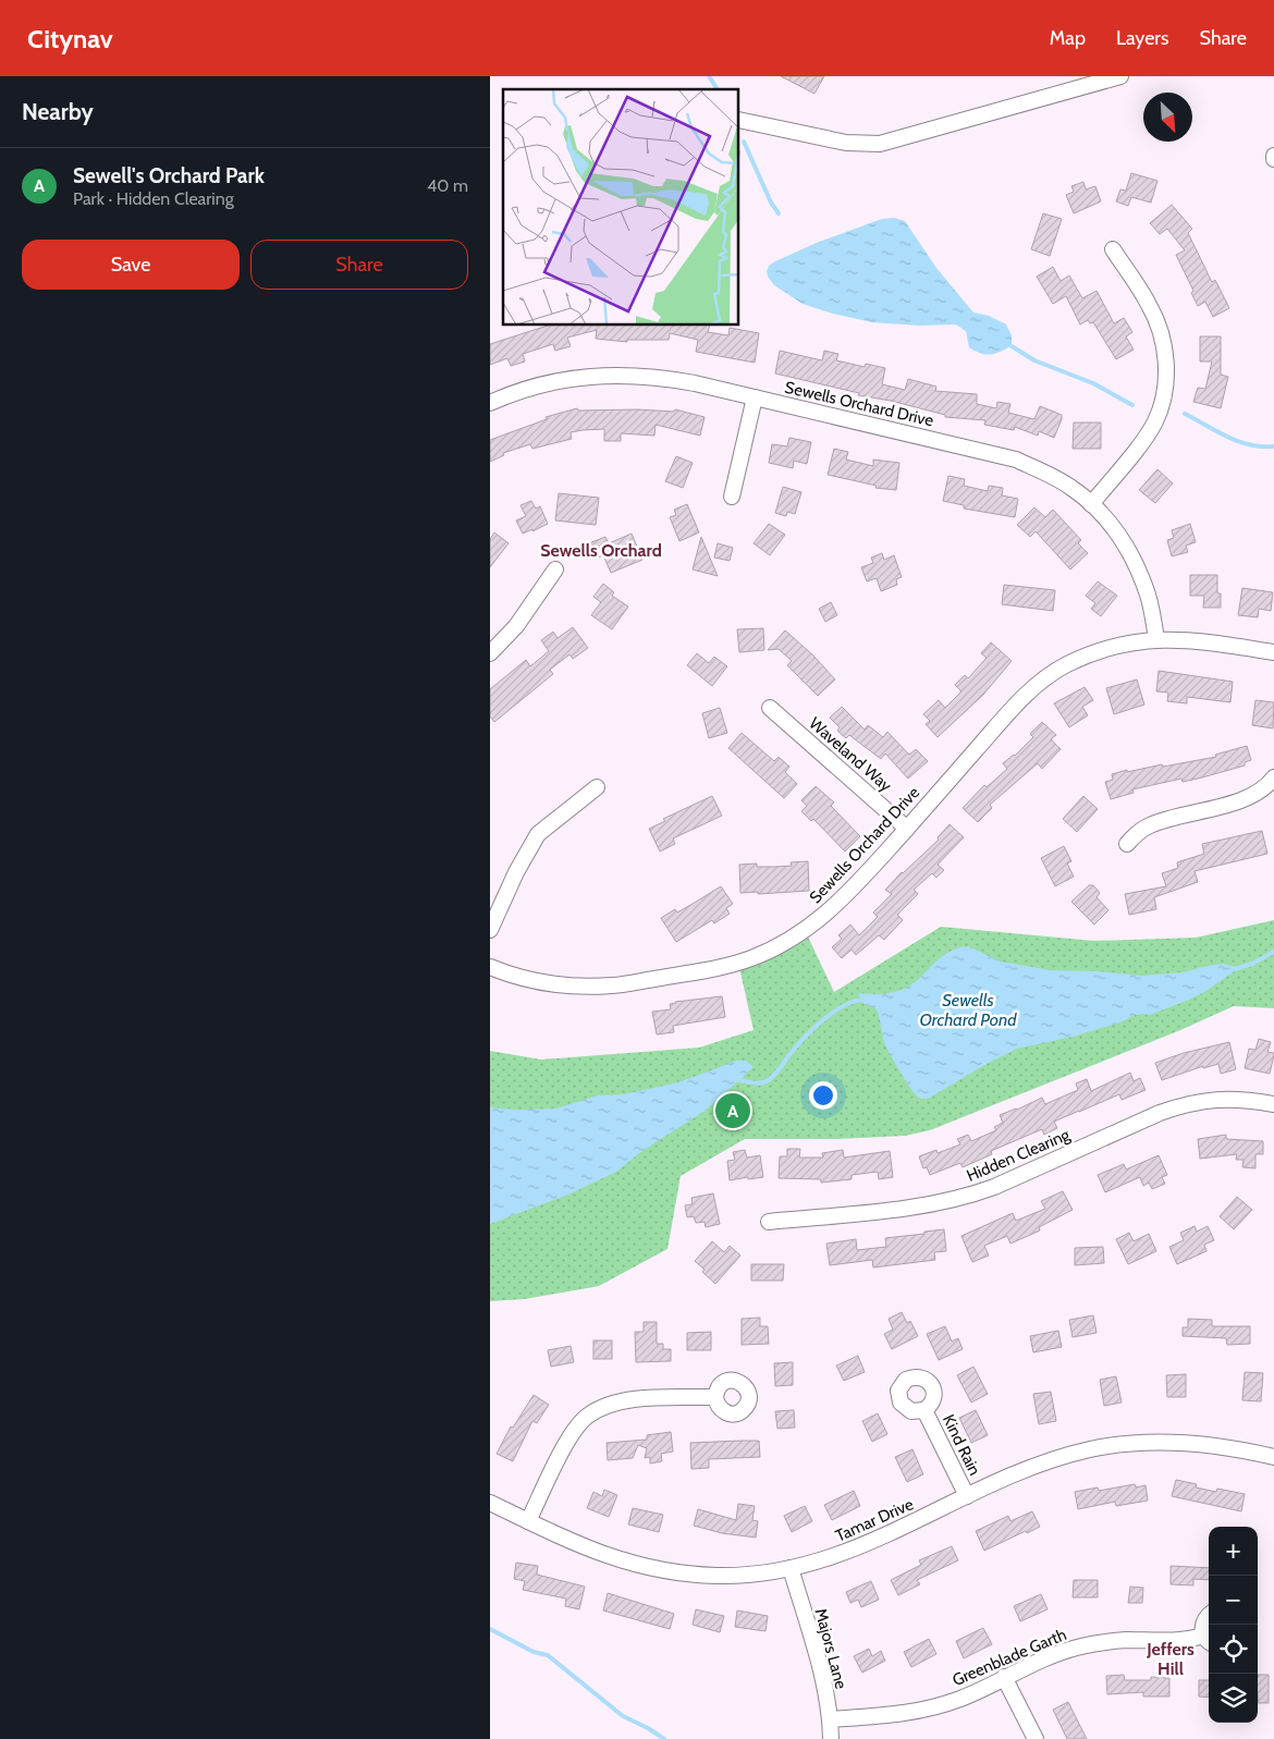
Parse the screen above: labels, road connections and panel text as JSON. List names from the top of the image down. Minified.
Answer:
{"streets":{"street":["Sewells Orchard Drive","Waveland Way","Hidden Clearing","Kind Rain","Tamar Drive","Majors Lane","Greenblade Garth"]},"crossings":[["Sewells Orchard Drive","Waveland Way"],["Kind Rain","Tamar Drive"],["Tamar Drive","Majors Lane"],["Majors Lane","Greenblade Garth"]],"districts":["Sewells Orchard","Jeffers Hill"],"water":["Sewells Orchard Pond"],"north":"bottom right","page":{"header":"Citynav","nav":["Map","Layers","Share"],"heading":"Nearby","list":[{"mark":"A","name":"Sewell's Orchard Park","note":"Park · Hidden Clearing","value":"40 m"}],"buttons":["Save","Share"],"pins":"A","map_buttons":["+","−"]}}
